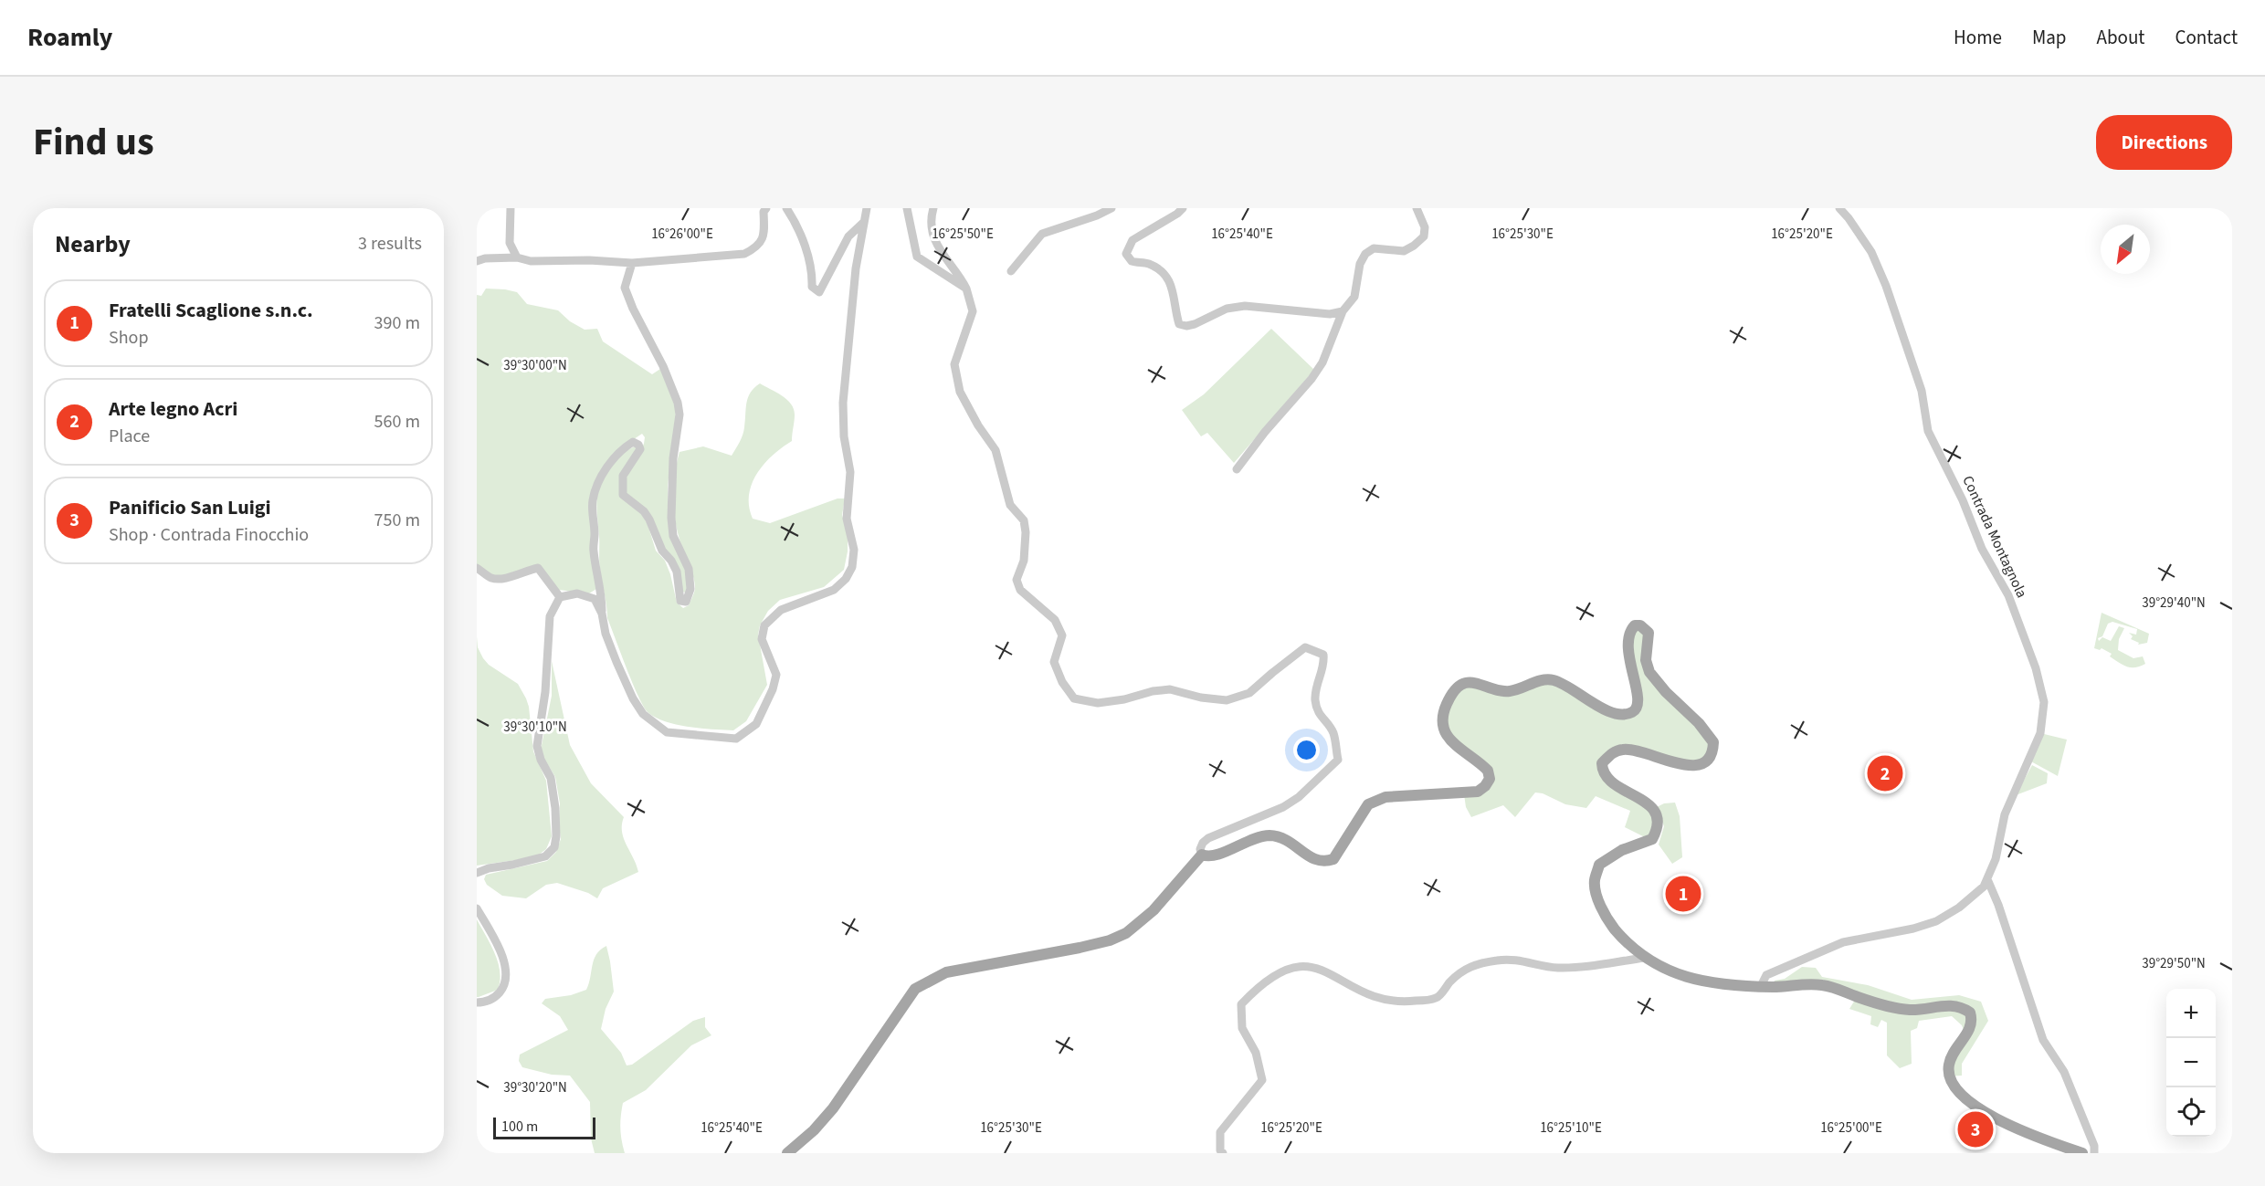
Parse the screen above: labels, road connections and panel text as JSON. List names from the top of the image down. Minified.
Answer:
{"streets":{"street":["Contrada Montagnola"]},"scale_bar":"100 m","north":"bottom left","page":{"header":"Roamly","nav":["Home","Map","About","Contact"],"title":"Find us","buttons":"Directions","heading":["Nearby","3 results"],"list":[{"mark":"1","name":"Fratelli Scaglione s.n.c.","note":"Shop","value":"390 m"},{"mark":"2","name":"Arte legno Acri","note":"Place","value":"560 m"},{"mark":"3","name":"Panificio San Luigi","note":"Shop · Contrada Finocchio","value":"750 m"}],"pins":["2","1","3"],"map_buttons":["+","−"],"scale":"100 m"},"coordinates":["16°26'00\"E","16°25'50\"E","16°25'40\"E","16°25'30\"E","16°25'20\"E","39°30'00\"N","39°29'40\"N","39°30'10\"N","39°29'50\"N","39°30'20\"N","16°25'10\"E","16°25'00\"E"]}
